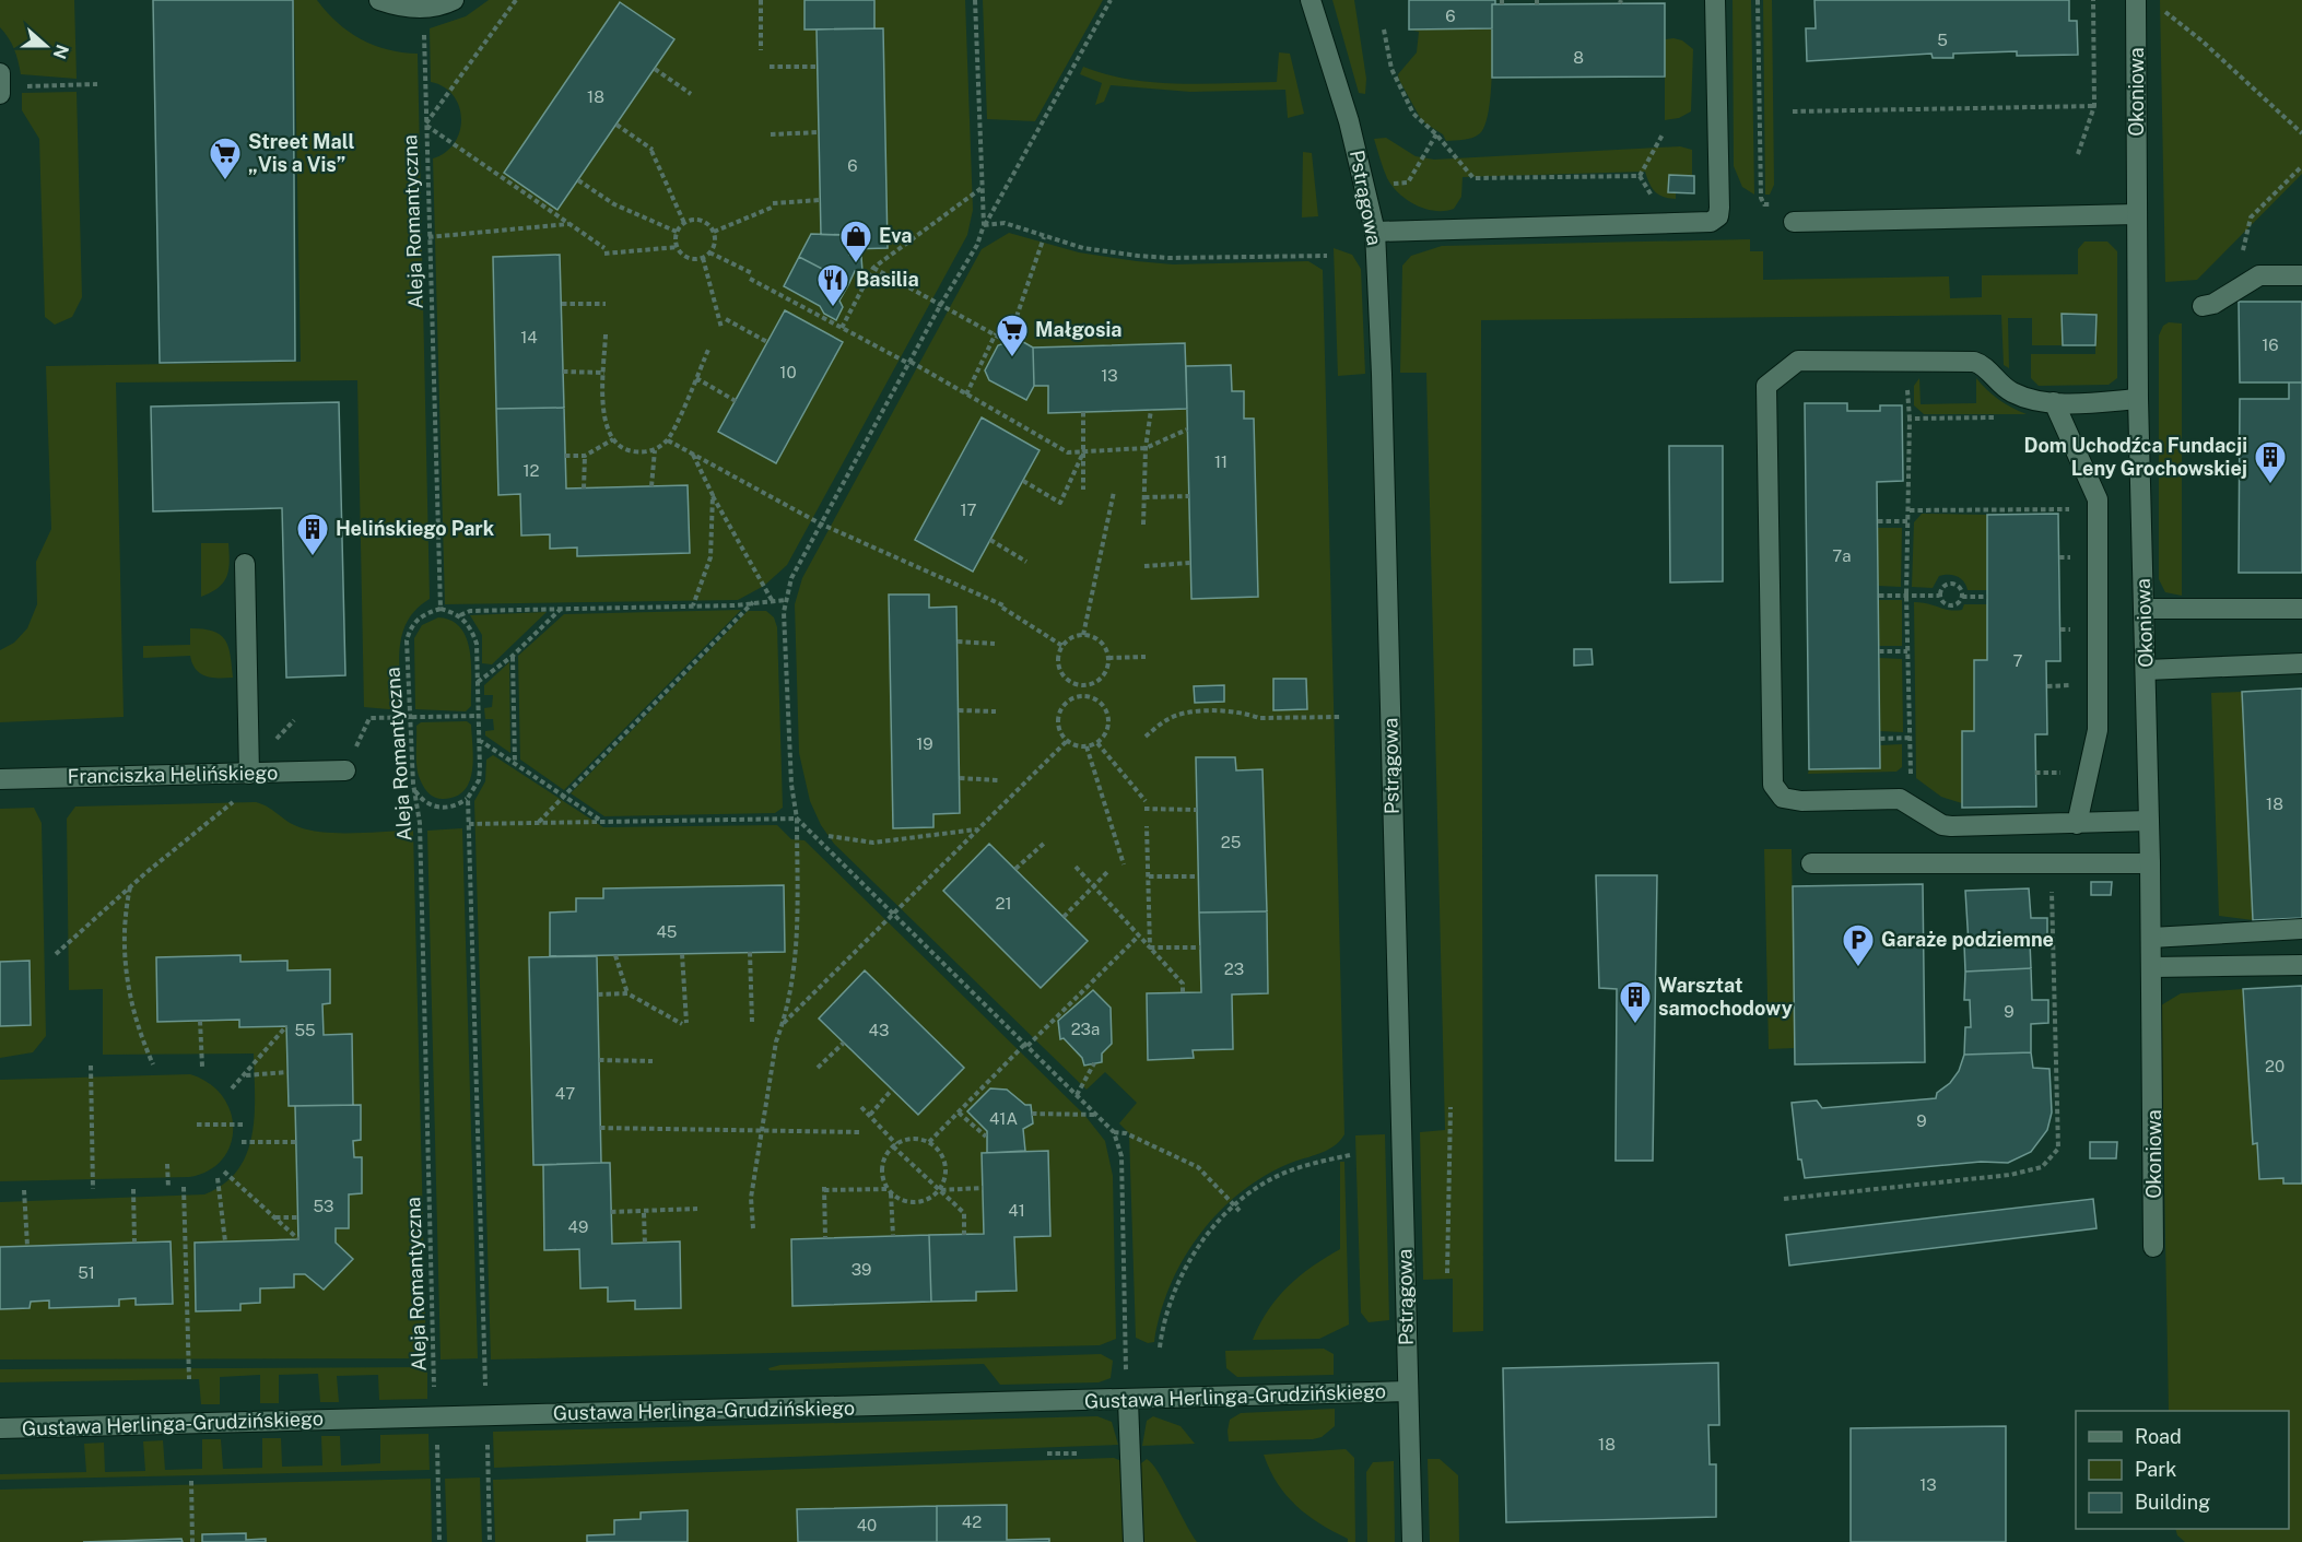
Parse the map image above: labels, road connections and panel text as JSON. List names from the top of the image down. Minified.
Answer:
{"streets":{"street":["Okoniowa","Pstrągowa","Franciszka Helińskiego","Gustawa Herlinga-Grudzińskiego"],"path":["Aleja Romantyczna"]},"crossings":[["Pstrągowa","Gustawa Herlinga-Grudzińskiego"]],"places":{"supermarket":["Street Mall „Vis a Vis”","Małgosia"],"shop":["Eva"],"restaurant":["Basilia"],"building":["Dom Uchodźca Fundacji Leny Grochowskiej","Helińskiego Park","Warsztat samochodowy"],"parking":["Garaże podziemne"]},"house_numbers":["6","5","8","18","6","14","16","10","13","11","12","17","7a","7","19","18","25","21","45","23","9","23a","55","43","20","47","41A","9","53","41","49","39","51","18","13","42","40"],"legend":["Road","Park","Building"],"north":"right"}
